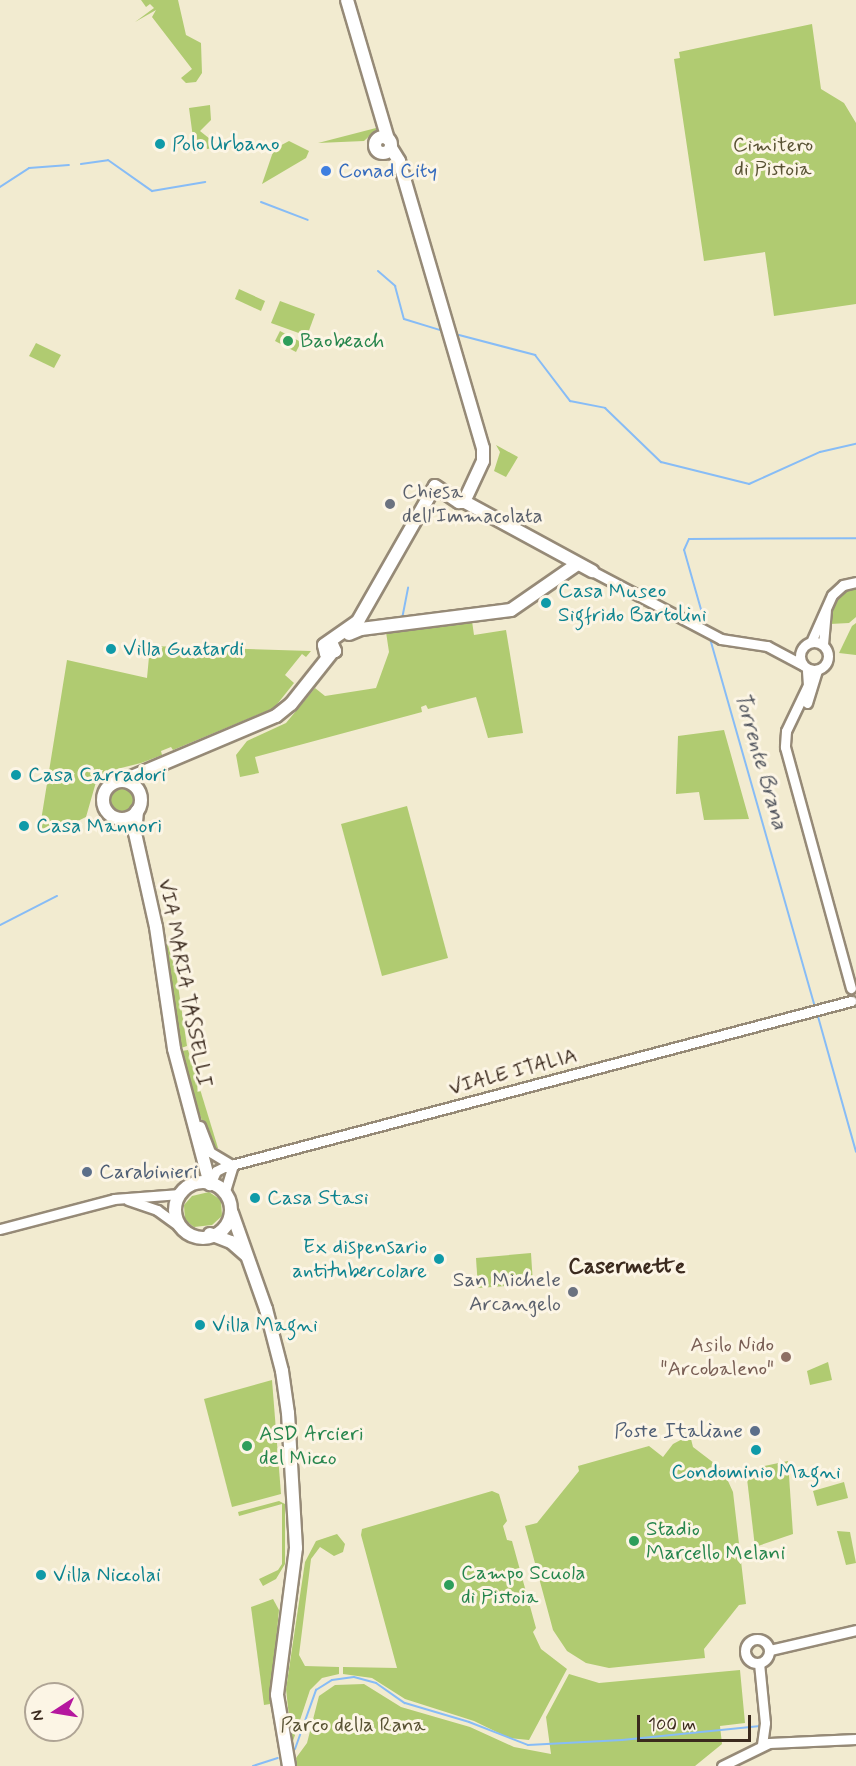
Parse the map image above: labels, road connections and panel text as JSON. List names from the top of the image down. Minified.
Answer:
{"streets":{"main road":["VIA MARIA TASSELLI"],"street":["VIALE ITALIA"]},"districts":["Casermette"],"water":["Torrente Brana"],"parks":["Cimitero di Pistoia","Parco della Rana"],"places":["Polo Urbano","Conad City","Baobeach","Chiesa dell'Immacolata","Casa Museo Sigfrido Bartolini","Villa Guatardi","Casa Carradori","Casa Mannori","Carabinieri","Casa Stasi","Ex dispensario antitubercolare","San Michele Arcangelo","Villa Magni","Asilo Nido \"Arcobaleno\"","Poste Italiane","ASD Arcieri del Micco","Condominio Magni","Stadio Marcello Melani","Villa Niccolai","Campo Scuola di Pistoia"],"scale_bar":"100 m","north":"left"}
